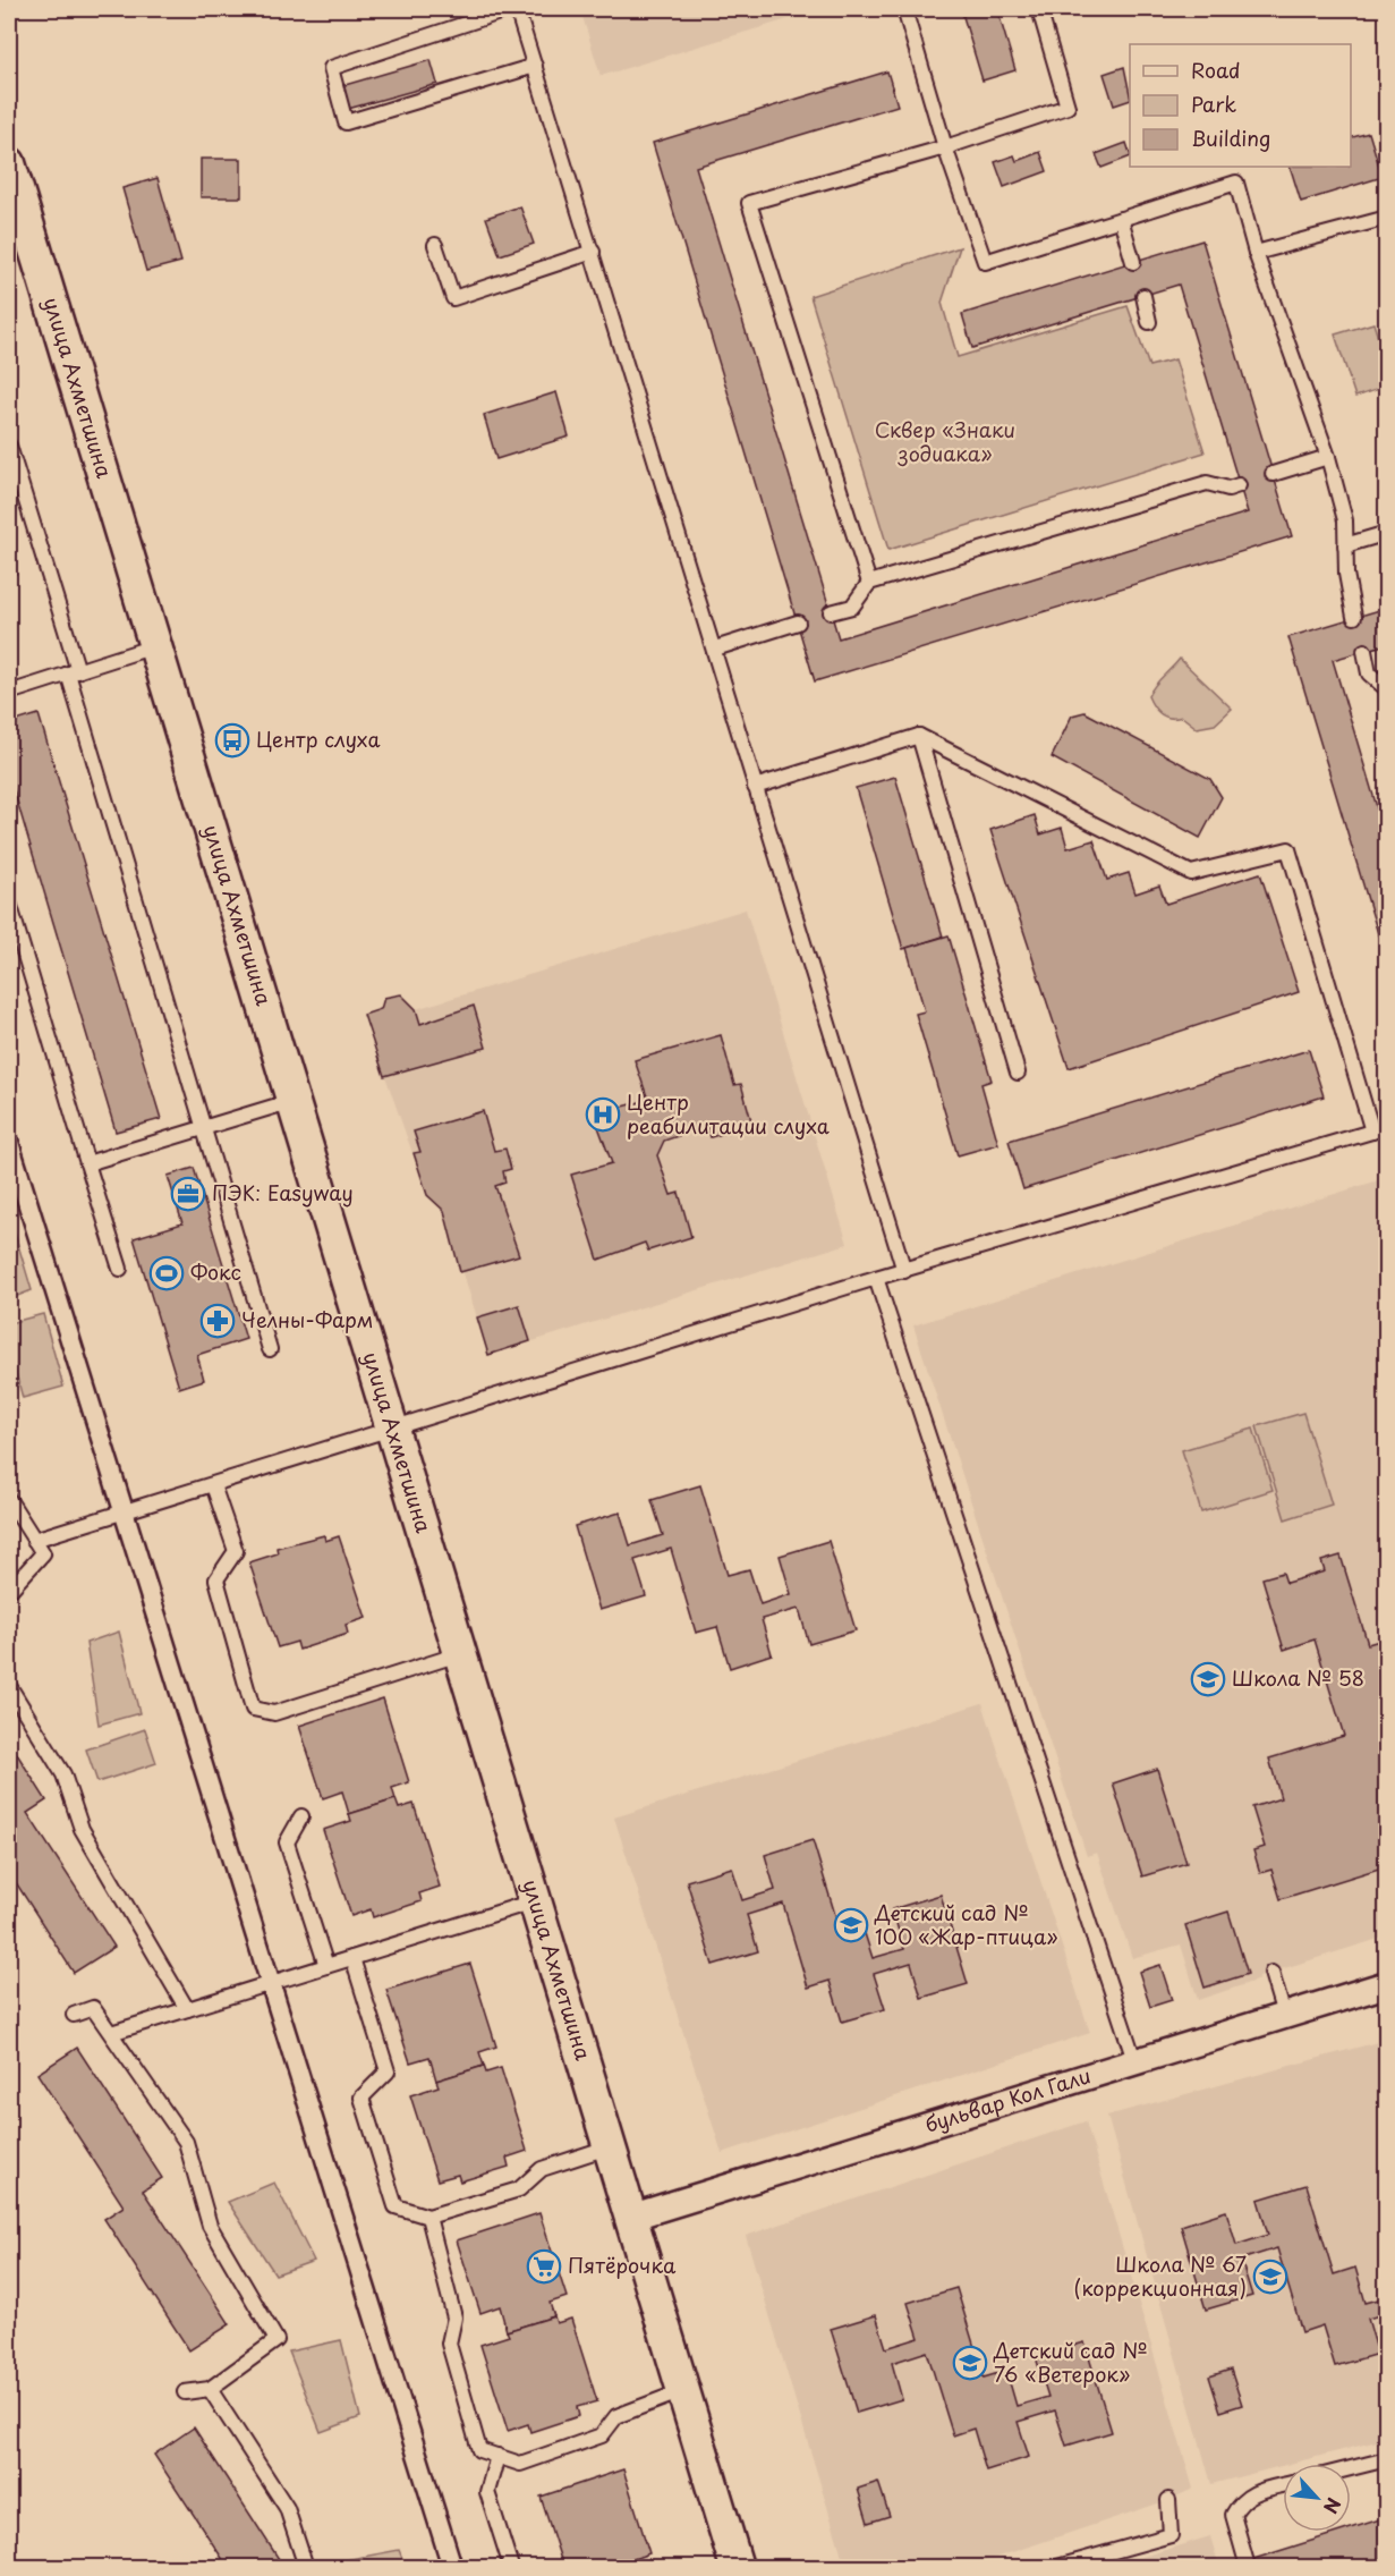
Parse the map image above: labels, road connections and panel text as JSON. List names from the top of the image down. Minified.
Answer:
{"streets":{"street":["улица Ахметшина","бульвар Кол Гали"]},"crossings":[["улица Ахметшина","бульвар Кол Гали"]],"parks":["Сквер «Знаки зодиака»"],"places":{"bus stop":["Центр слуха"],"hospital":["Центр реабилитации слуха"],"office":["ПЭК: Easyway"],"sports":["Фокс"],"pharmacy":["Челны-Фарм"],"school or university":["Школа № 58","Детский сад № 100 «Жар-птица»","Школа № 67 (коррекционная)","Детский сад № 76 «Ветерок»"],"supermarket":["Пятёрочка"]},"legend":["Road","Park","Building"],"north":"bottom right"}
